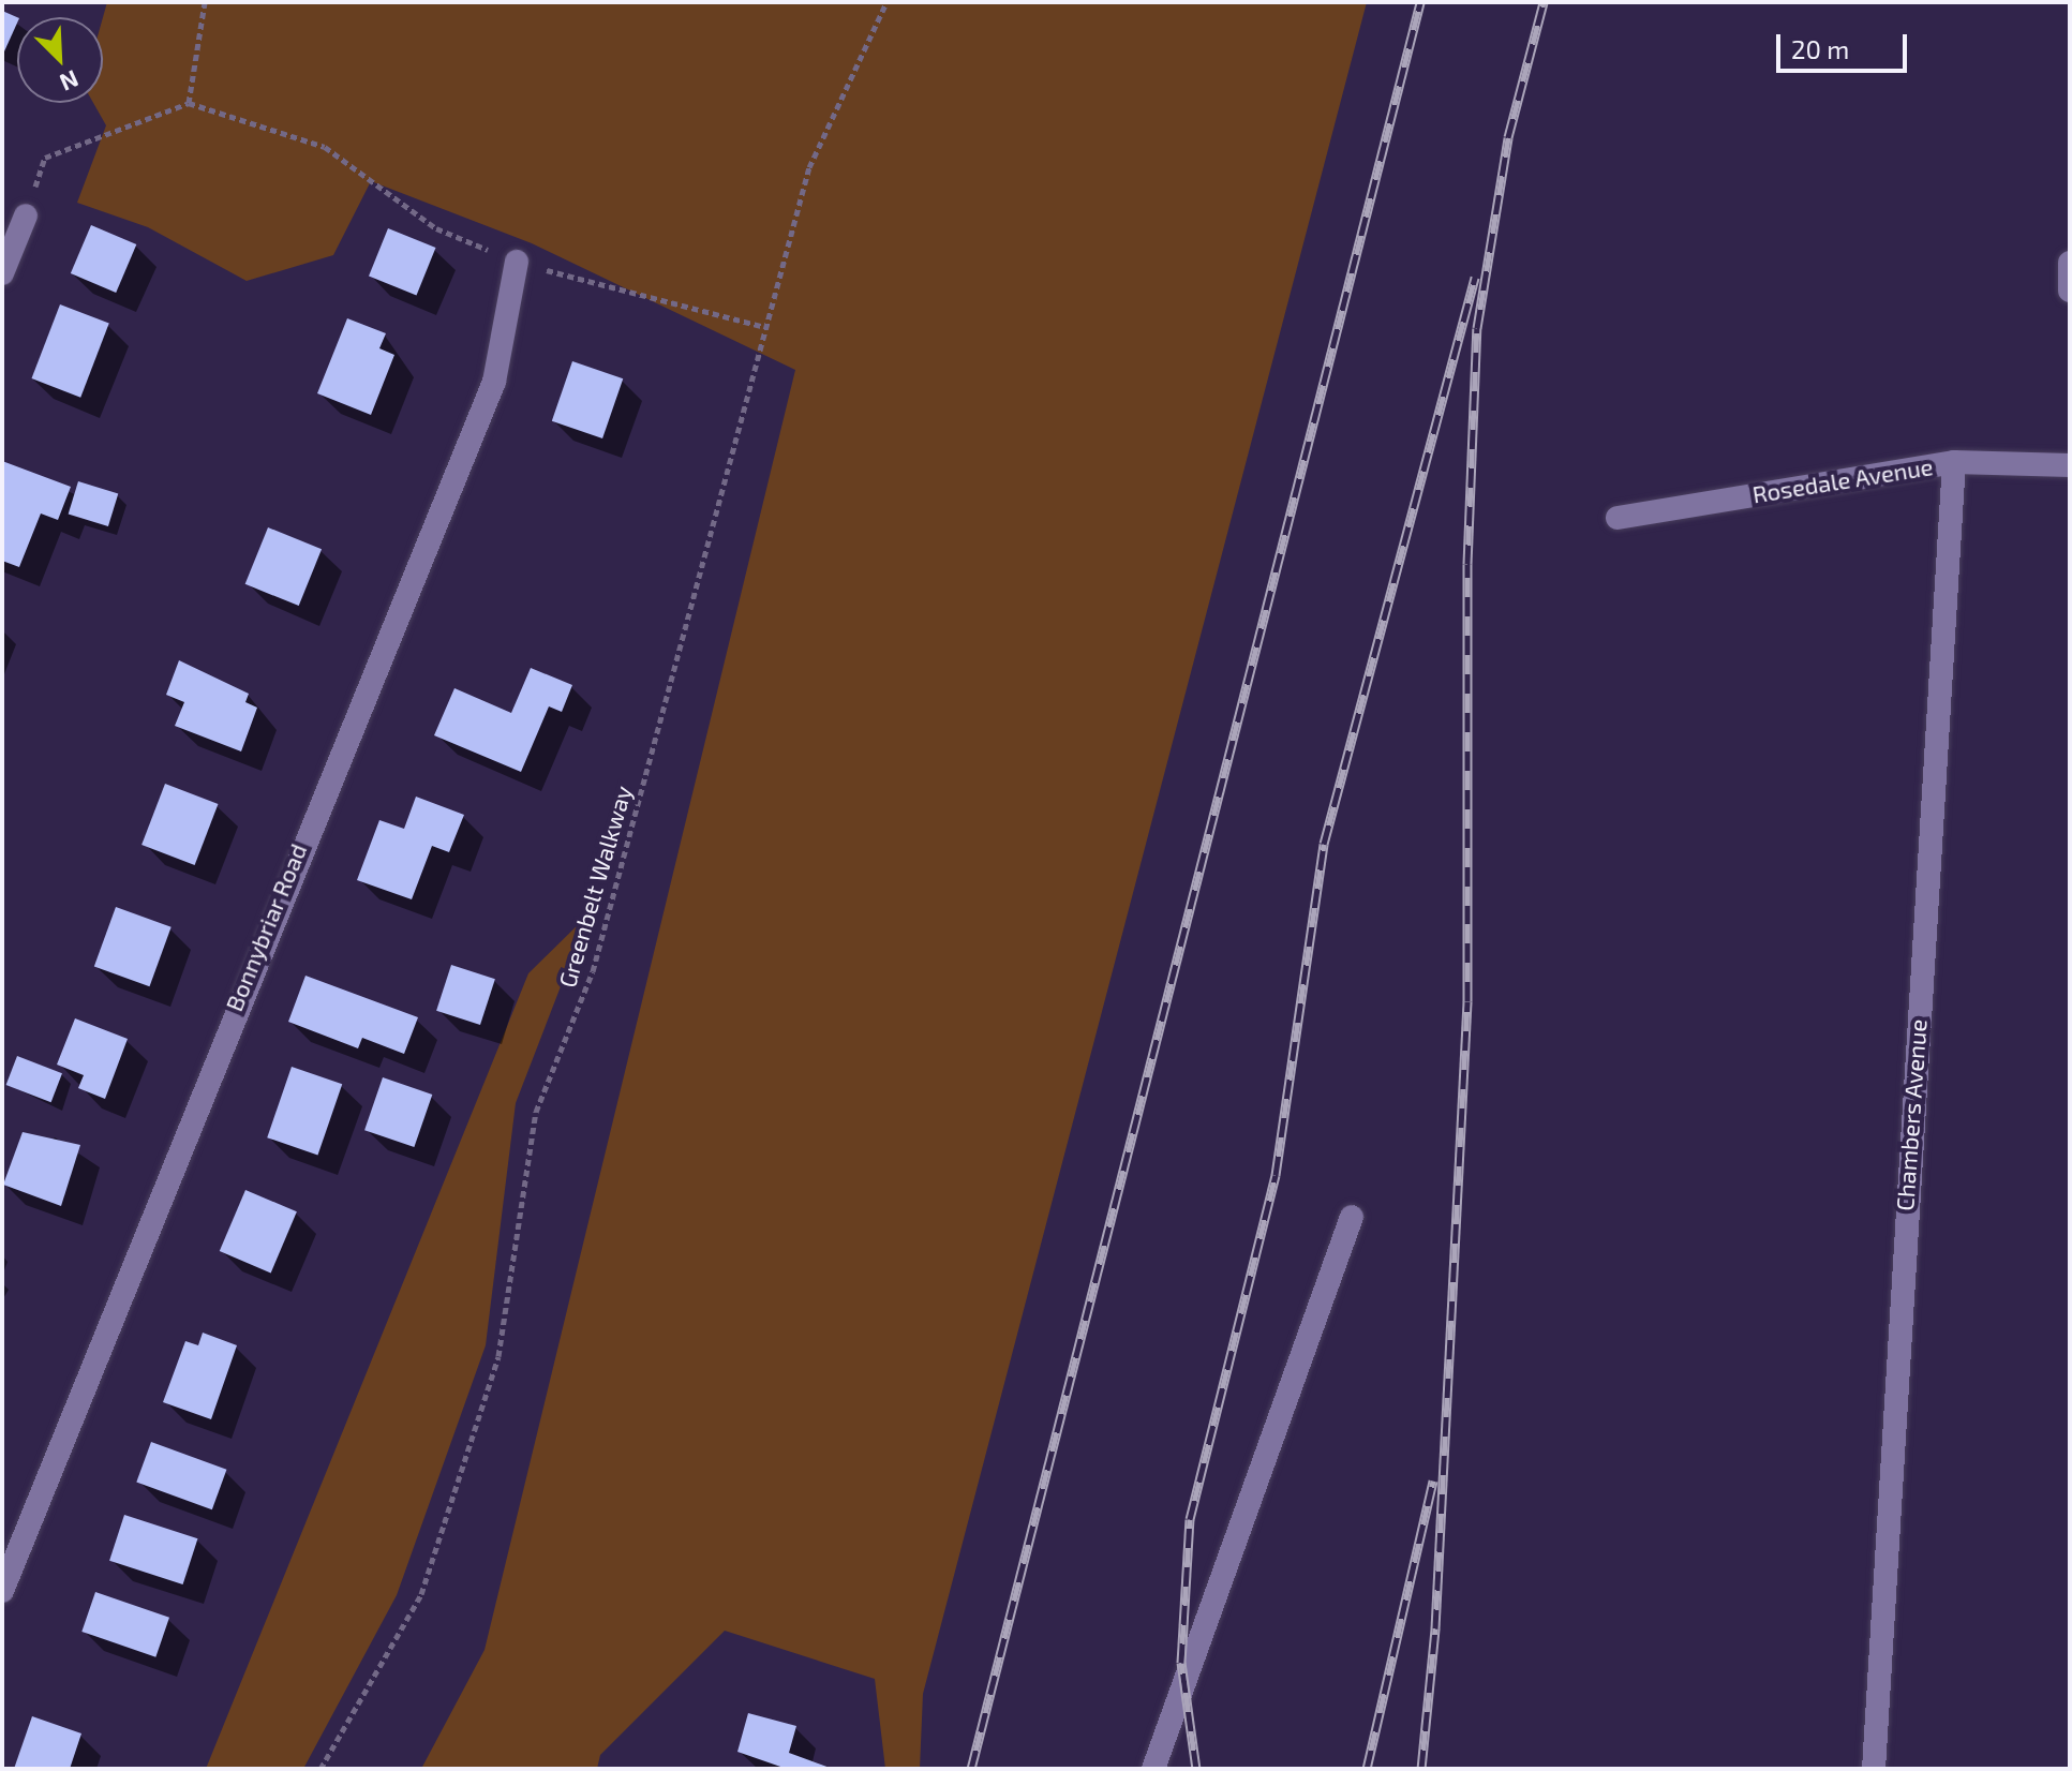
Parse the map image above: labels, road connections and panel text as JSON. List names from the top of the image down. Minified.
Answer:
{"streets":{"street":["Rosedale Avenue","Bonnybriar Road","Chambers Avenue"],"path":["Greenbelt Walkway"]},"crossings":[["Rosedale Avenue","Chambers Avenue"]],"scale_bar":"20 m","north":"bottom right"}
